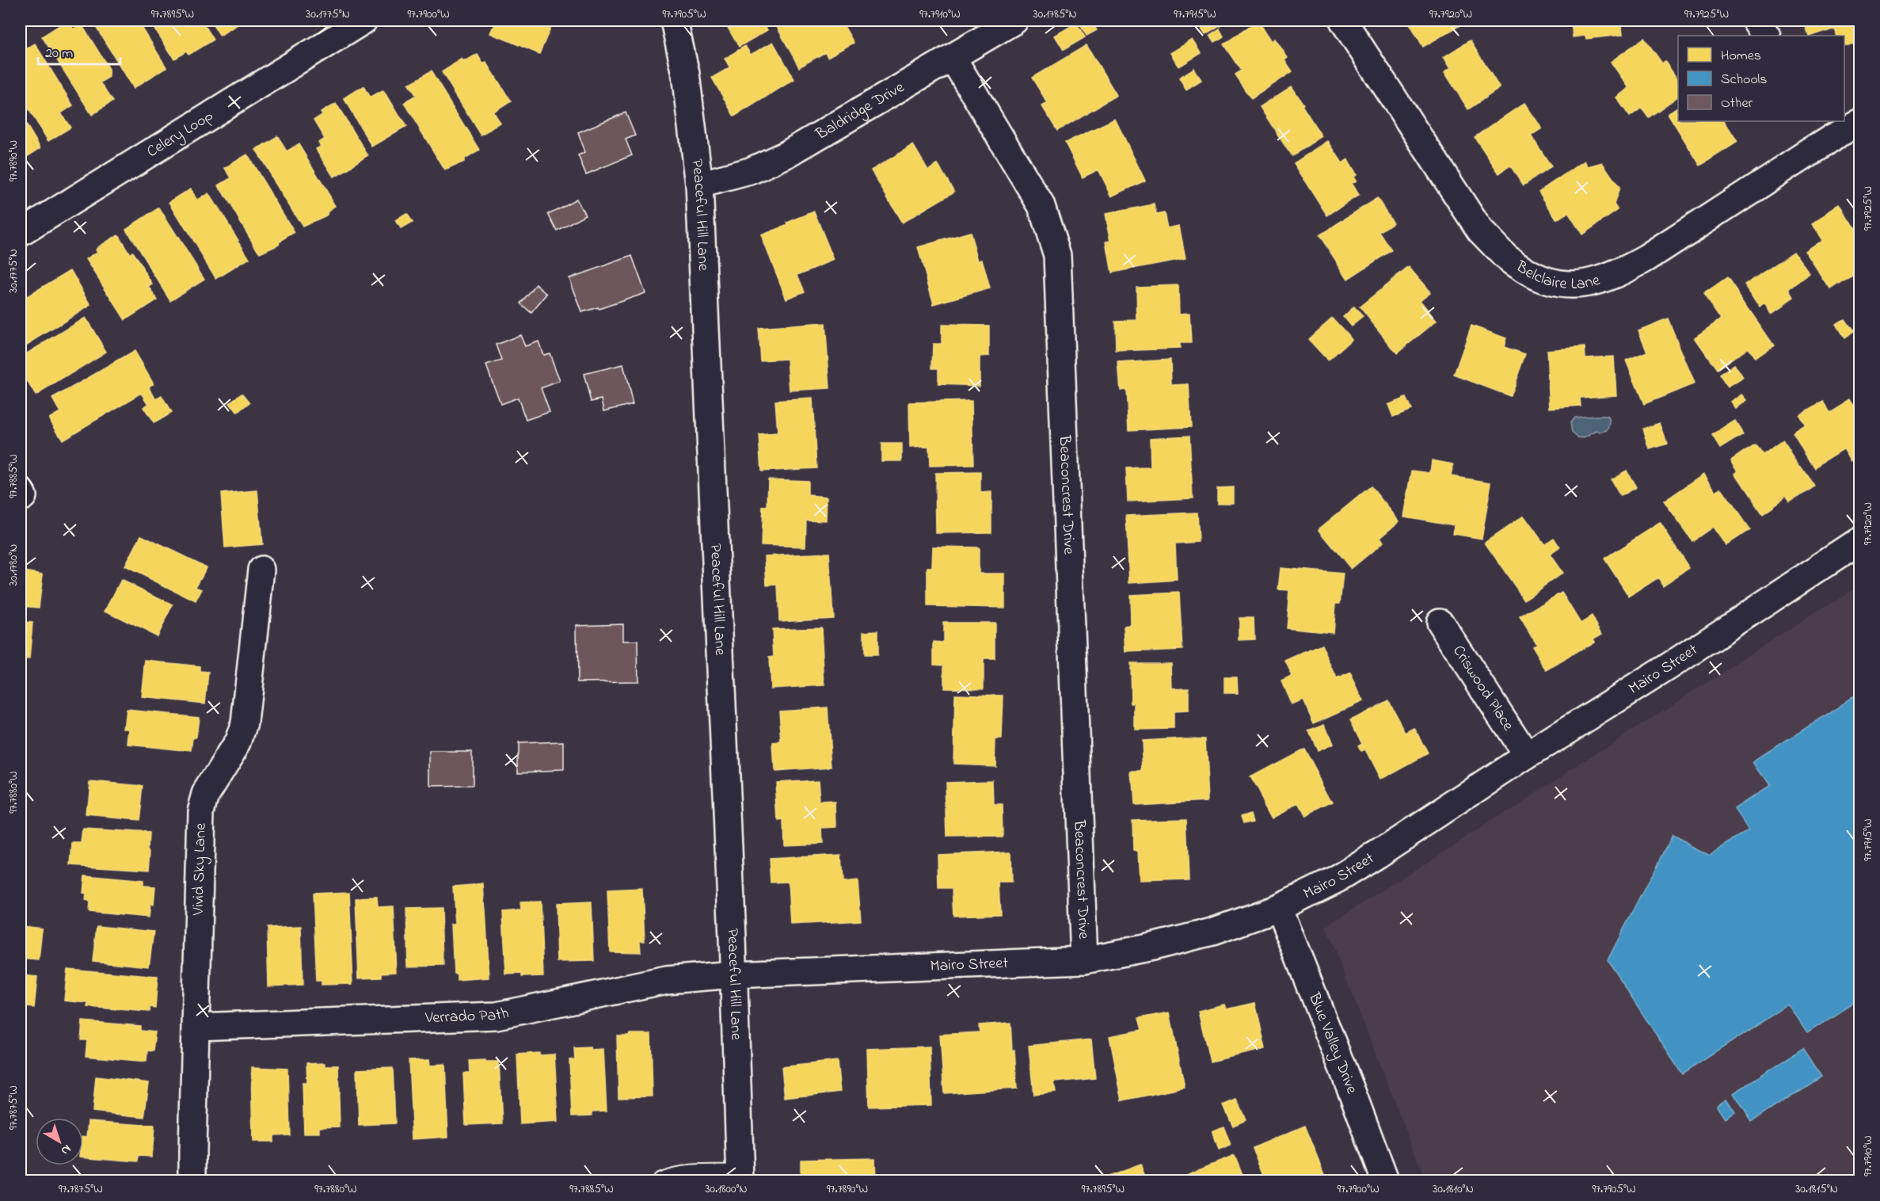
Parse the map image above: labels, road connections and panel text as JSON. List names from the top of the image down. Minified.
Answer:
{"streets":{"street":["Baldridge Drive","Celery Loop","Peaceful Hill Lane","Belclaire Lane","Beaconcrest Drive","Mairo Street","Criswood Place","Vivid Sky Lane","Verrado Path","Blue Valley Drive"]},"crossings":[["Baldridge Drive","Peaceful Hill Lane"],["Baldridge Drive","Beaconcrest Drive"],["Peaceful Hill Lane","Mairo Street"],["Peaceful Hill Lane","Verrado Path"],["Beaconcrest Drive","Mairo Street"],["Mairo Street","Criswood Place"],["Mairo Street","Verrado Path"],["Mairo Street","Blue Valley Drive"],["Vivid Sky Lane","Verrado Path"]],"legend":["Homes","Schools","Other"],"scale_bar":"20 m","north":"bottom right","coordinates":["97.7895°W","30.1775°N","97.7900°W","97.7905°W","97.7910°W","30.1785°N","97.7915°W","97.7920°W","97.7925°W","97.7890°W","97.7885°W","30.1780°N","97.7880°W","97.7875°W","30.1800°N","30.1810°N","30.1815°N"]}
